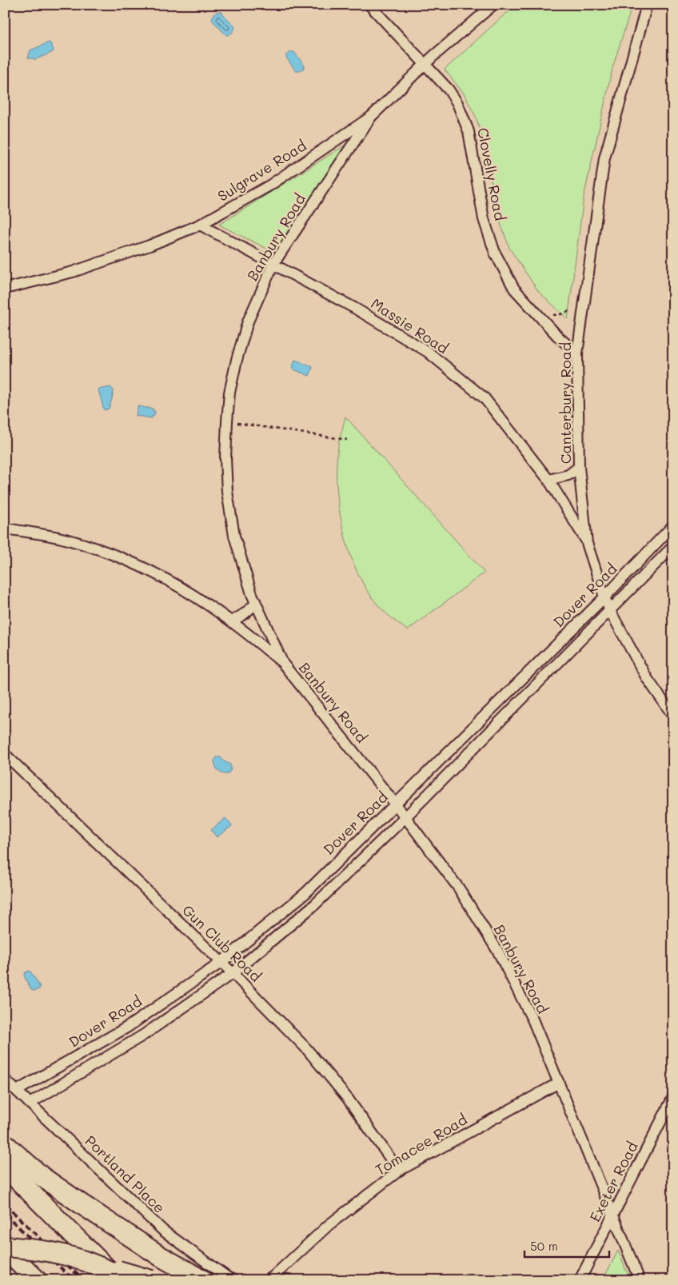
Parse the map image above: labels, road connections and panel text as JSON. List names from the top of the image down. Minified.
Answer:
{"streets":{"street":["Sulgrave Road","Clovelly Road","Banbury Road","Massie Road","Canterbury Road","Dover Road","Gun Club Road","Tomacee Road","Portland Place","Exeter Road"]},"crossings":[["Sulgrave Road","Clovelly Road"],["Sulgrave Road","Banbury Road"],["Sulgrave Road","Massie Road"],["Clovelly Road","Canterbury Road"],["Banbury Road","Massie Road"],["Banbury Road","Dover Road"],["Banbury Road","Tomacee Road"],["Banbury Road","Exeter Road"],["Massie Road","Canterbury Road"],["Canterbury Road","Dover Road"],["Dover Road","Gun Club Road"],["Dover Road","Portland Place"],["Gun Club Road","Tomacee Road"]],"scale_bar":"50 m"}
